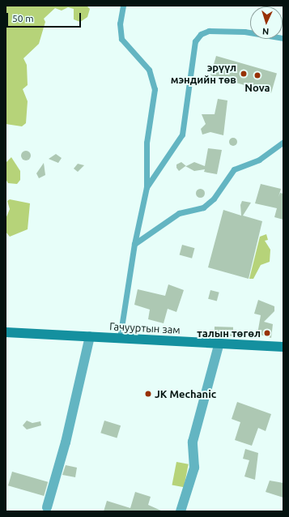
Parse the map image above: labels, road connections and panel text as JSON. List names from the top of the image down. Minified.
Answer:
{"streets":{"main road":["Гачууртын зам"]},"places":["эрүүл мэндийн төв","Nova","талын төгөл","JK Mechanic"],"scale_bar":"50 m","north":"bottom"}
